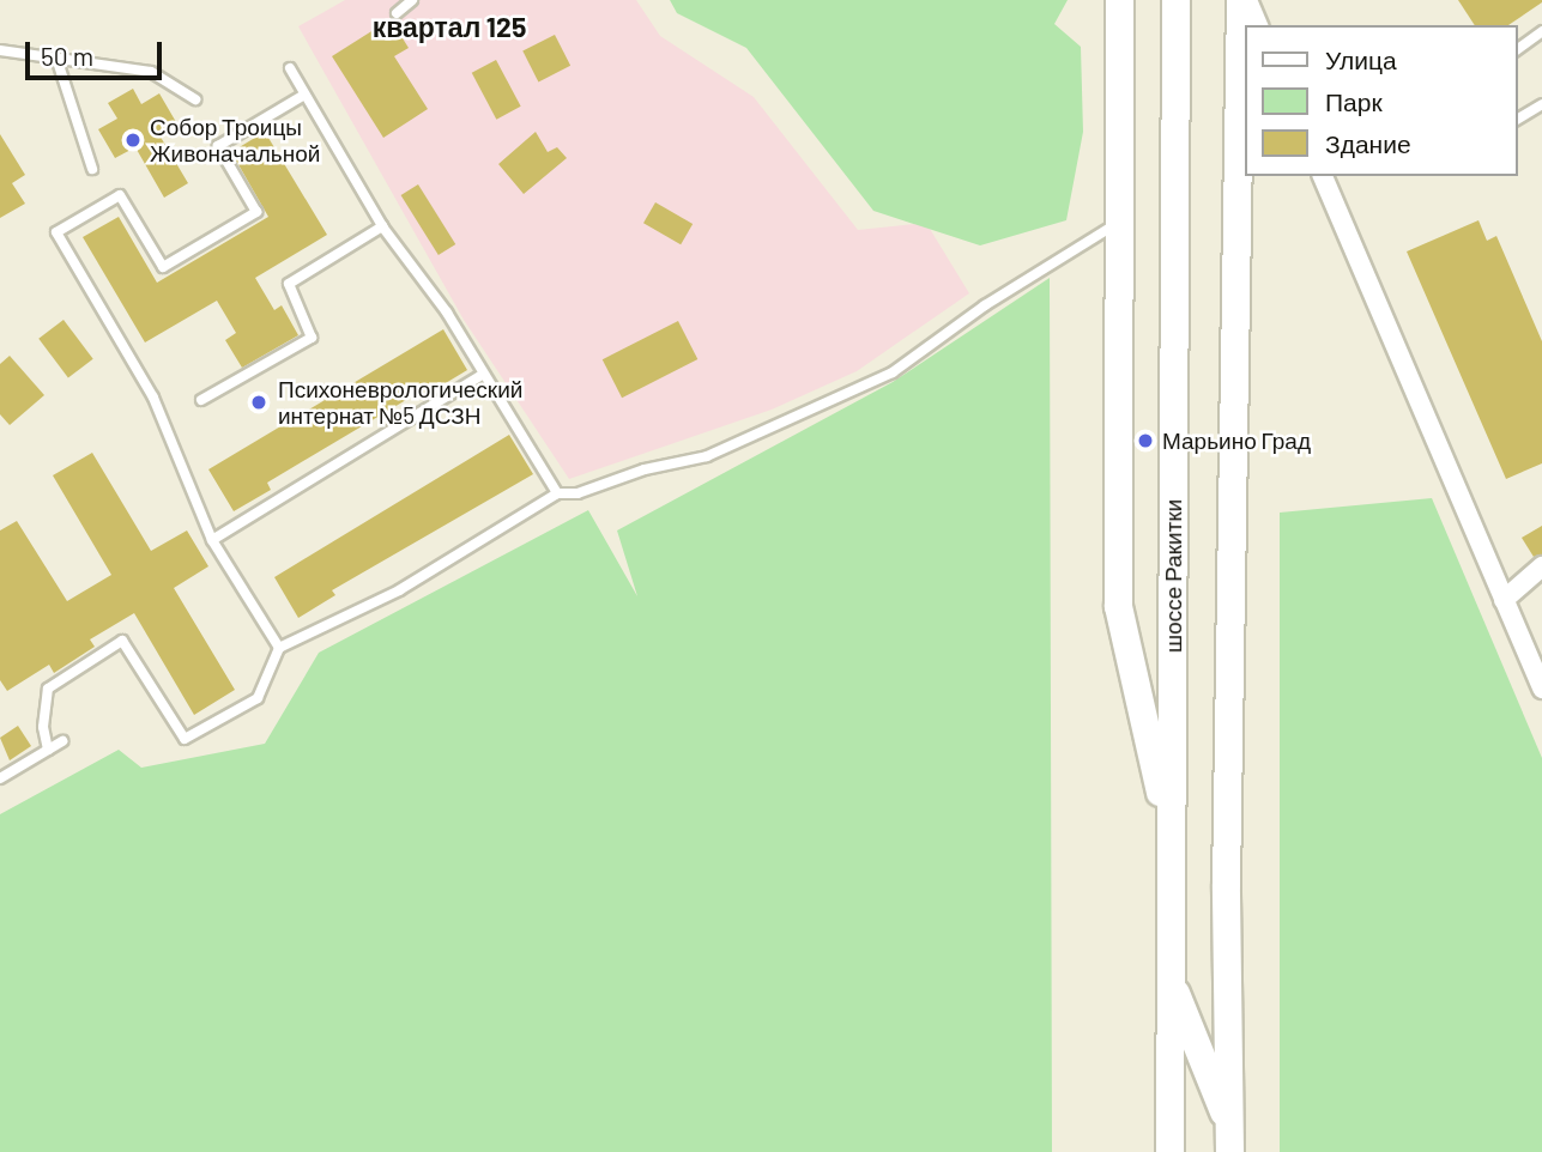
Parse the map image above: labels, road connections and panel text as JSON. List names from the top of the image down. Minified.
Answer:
{"streets":{"street":["шоссе Ракитки"]},"districts":["квартал 125"],"places":["Собор Троицы Живоначальной","Психоневрологический интернат №5 ДСЗН","Марьино Град"],"legend":["Улица","Парк","Здание"],"scale_bar":"50 m"}
